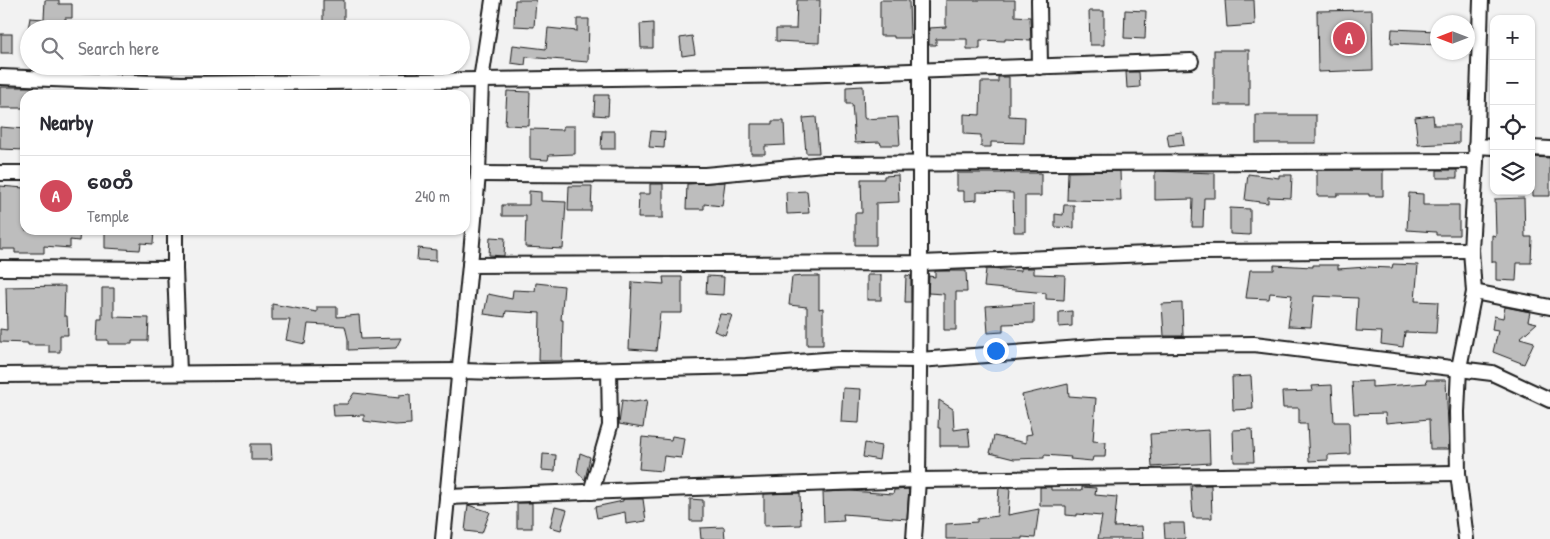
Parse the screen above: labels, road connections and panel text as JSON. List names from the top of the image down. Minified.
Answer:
{"north":"left","page":{"map_buttons":["+","−"],"pins":"A","search":"Search here","heading":"Nearby","list":[{"mark":"A","name":"စေတီ","note":"Temple","value":"240 m"}]}}
